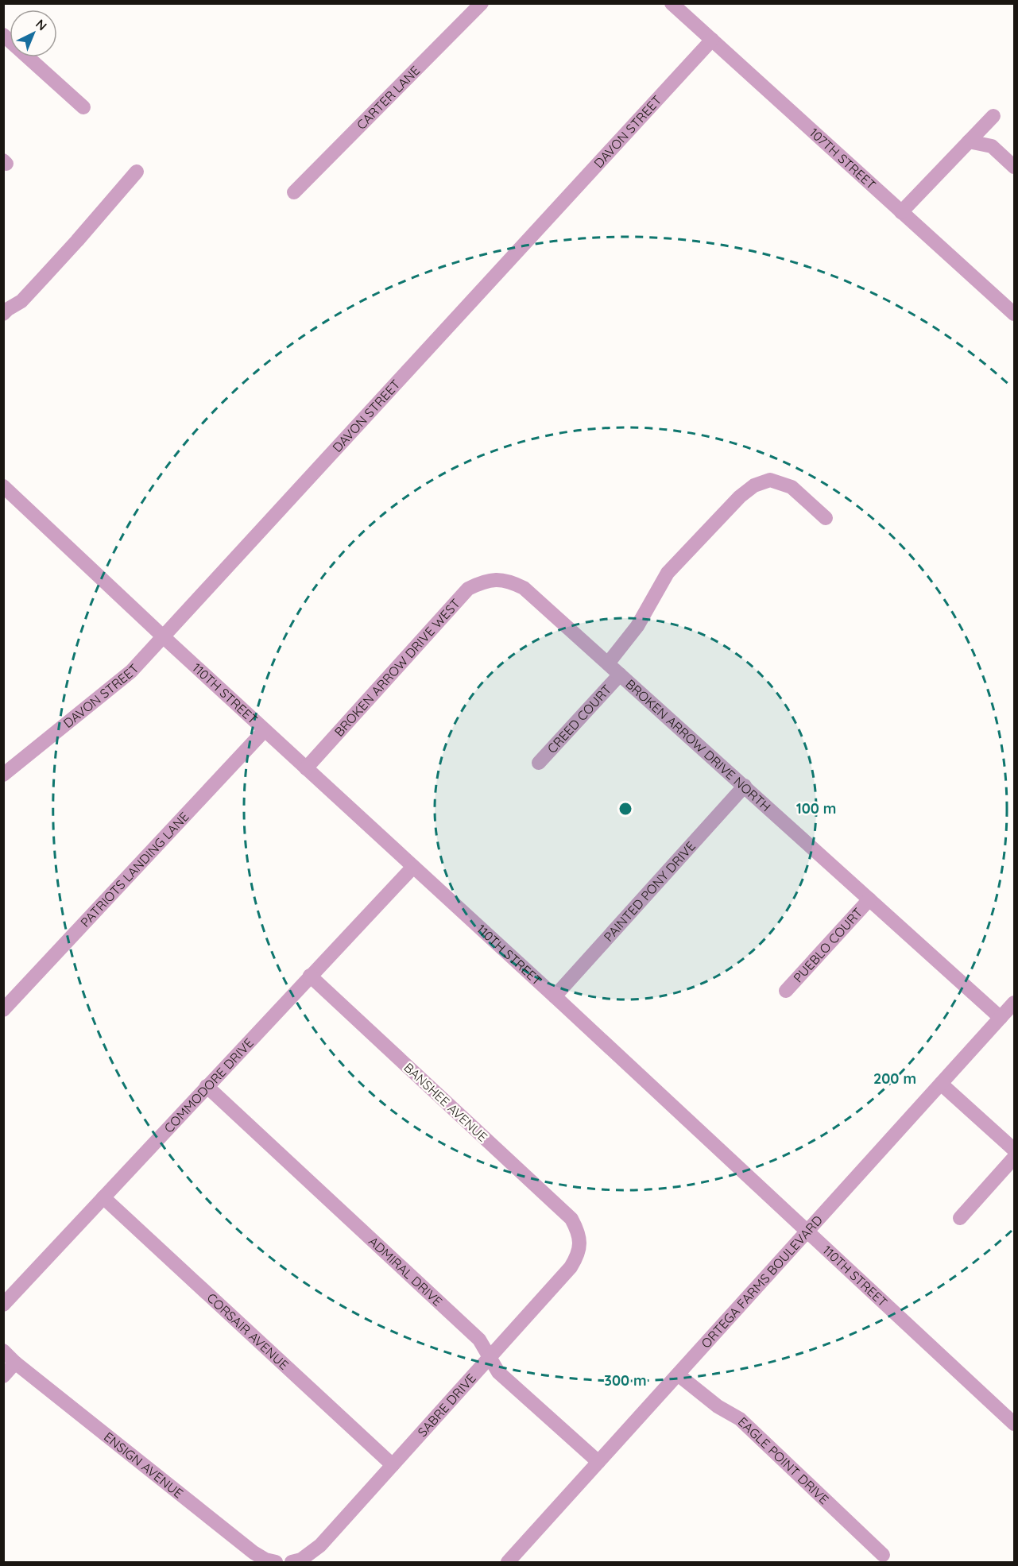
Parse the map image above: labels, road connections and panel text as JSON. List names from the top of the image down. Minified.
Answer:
{"streets":{"street":["CARTER LANE","DAVON STREET","107TH STREET","BROKEN ARROW DRIVE WEST","110TH STREET","CREED COURT","BROKEN ARROW DRIVE NORTH","PATRIOTS LANDING LANE","PAINTED PONY DRIVE","PUEBLO COURT","COMMODORE DRIVE","BANSHEE AVENUE","ADMIRAL DRIVE","ORTEGA FARMS BOULEVARD","CORSAIR AVENUE","SABRE DRIVE","EAGLE POINT DRIVE","ENSIGN AVENUE"]},"crossings":[["DAVON STREET","107TH STREET"],["DAVON STREET","110TH STREET"],["BROKEN ARROW DRIVE WEST","110TH STREET"],["BROKEN ARROW DRIVE WEST","BROKEN ARROW DRIVE NORTH"],["110TH STREET","PATRIOTS LANDING LANE"],["110TH STREET","PAINTED PONY DRIVE"],["110TH STREET","COMMODORE DRIVE"],["110TH STREET","ORTEGA FARMS BOULEVARD"],["CREED COURT","BROKEN ARROW DRIVE NORTH"],["BROKEN ARROW DRIVE NORTH","PAINTED PONY DRIVE"],["BROKEN ARROW DRIVE NORTH","PUEBLO COURT"],["BROKEN ARROW DRIVE NORTH","ORTEGA FARMS BOULEVARD"],["COMMODORE DRIVE","BANSHEE AVENUE"],["COMMODORE DRIVE","ADMIRAL DRIVE"],["COMMODORE DRIVE","CORSAIR AVENUE"],["BANSHEE AVENUE","SABRE DRIVE"],["ADMIRAL DRIVE","ORTEGA FARMS BOULEVARD"],["ADMIRAL DRIVE","SABRE DRIVE"],["ORTEGA FARMS BOULEVARD","EAGLE POINT DRIVE"],["CORSAIR AVENUE","SABRE DRIVE"]],"north":"top right","rings":["100 m","200 m","300 m"]}
